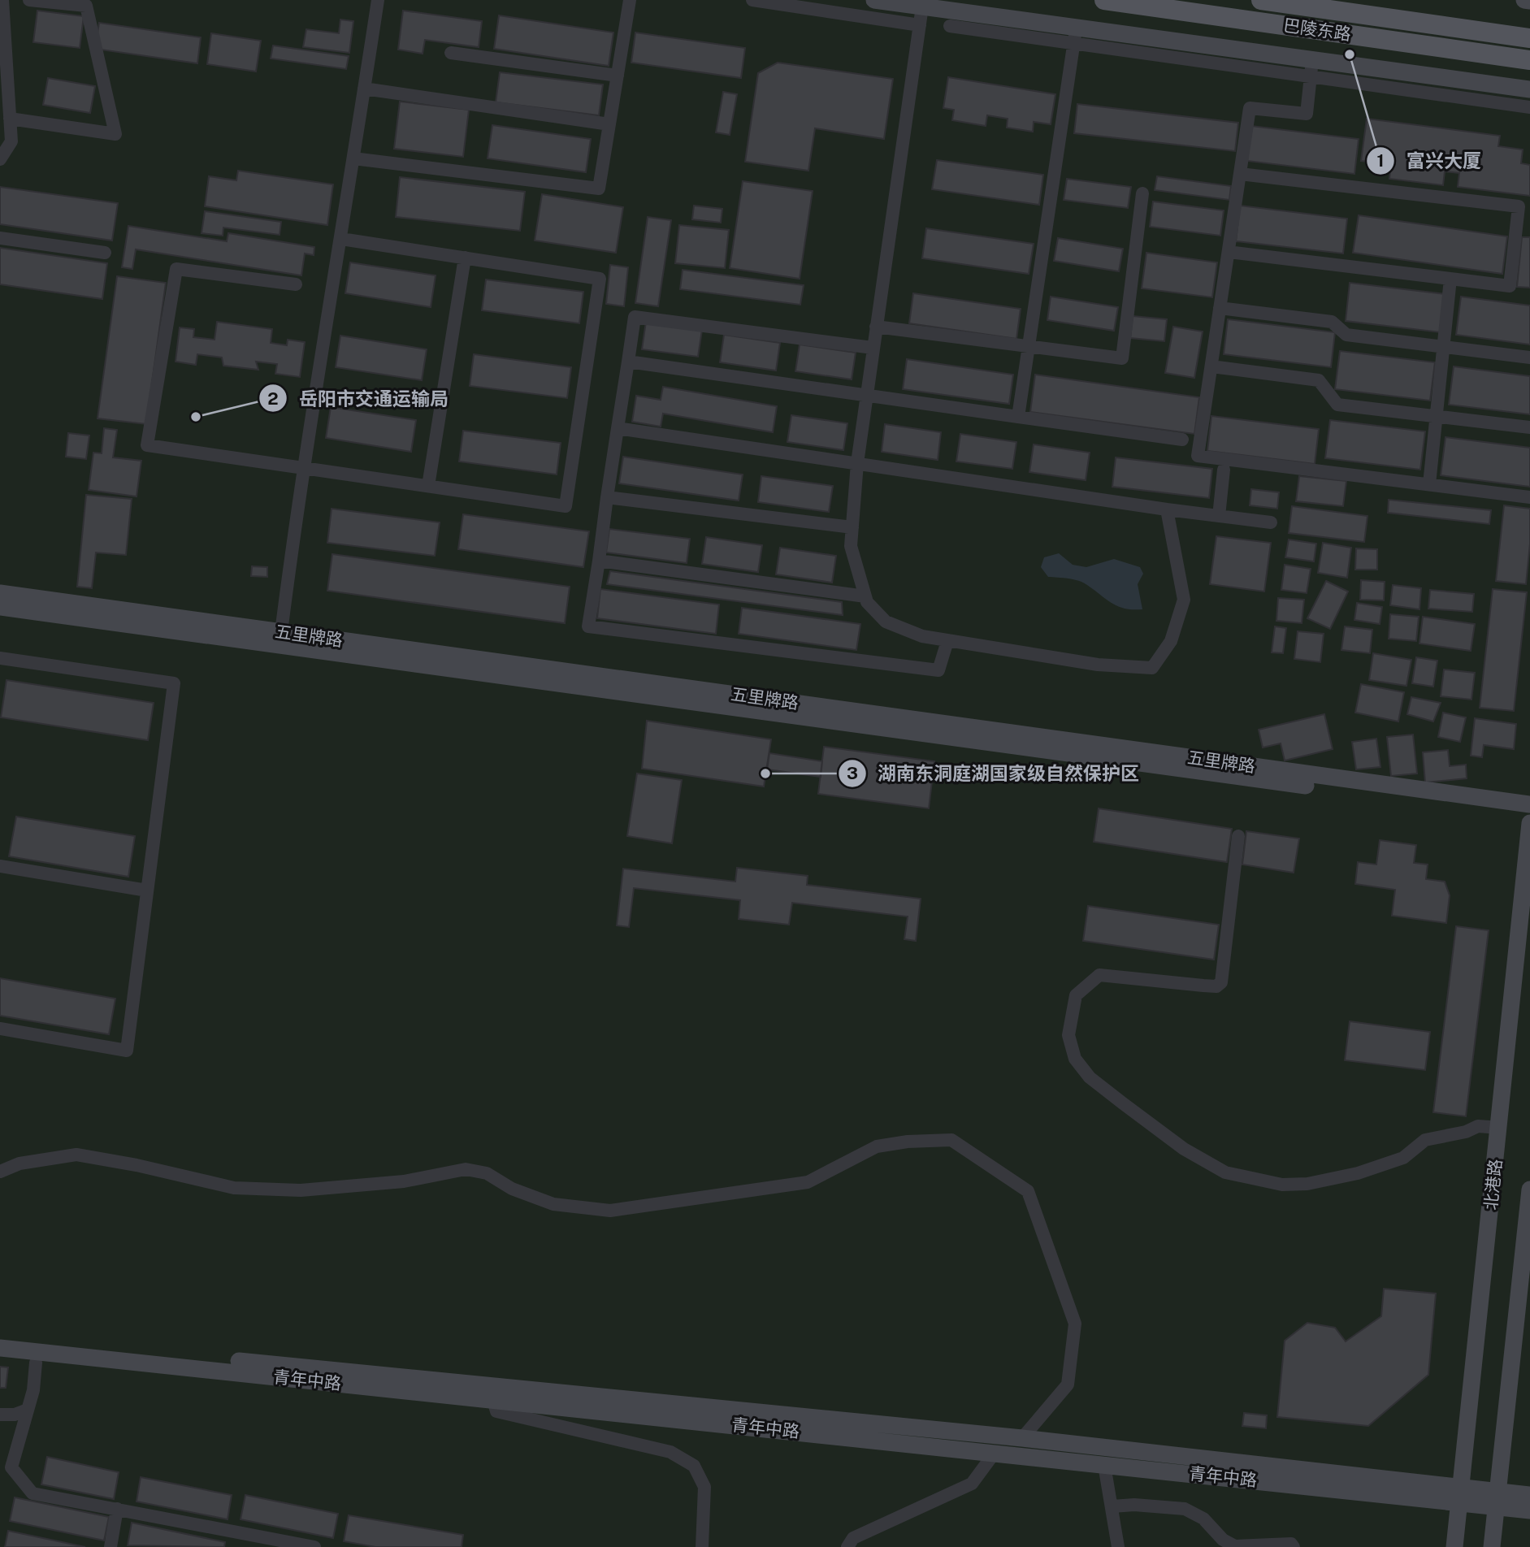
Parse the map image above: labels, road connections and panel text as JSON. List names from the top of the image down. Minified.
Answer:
{"streets":{"main road":["巴陵东路","五里牌路","北港路","青年中路"]},"crossings":[["北港路","青年中路"]],"places":["富兴大厦","岳阳市交通运输局","湖南东洞庭湖国家级自然保护区"]}
